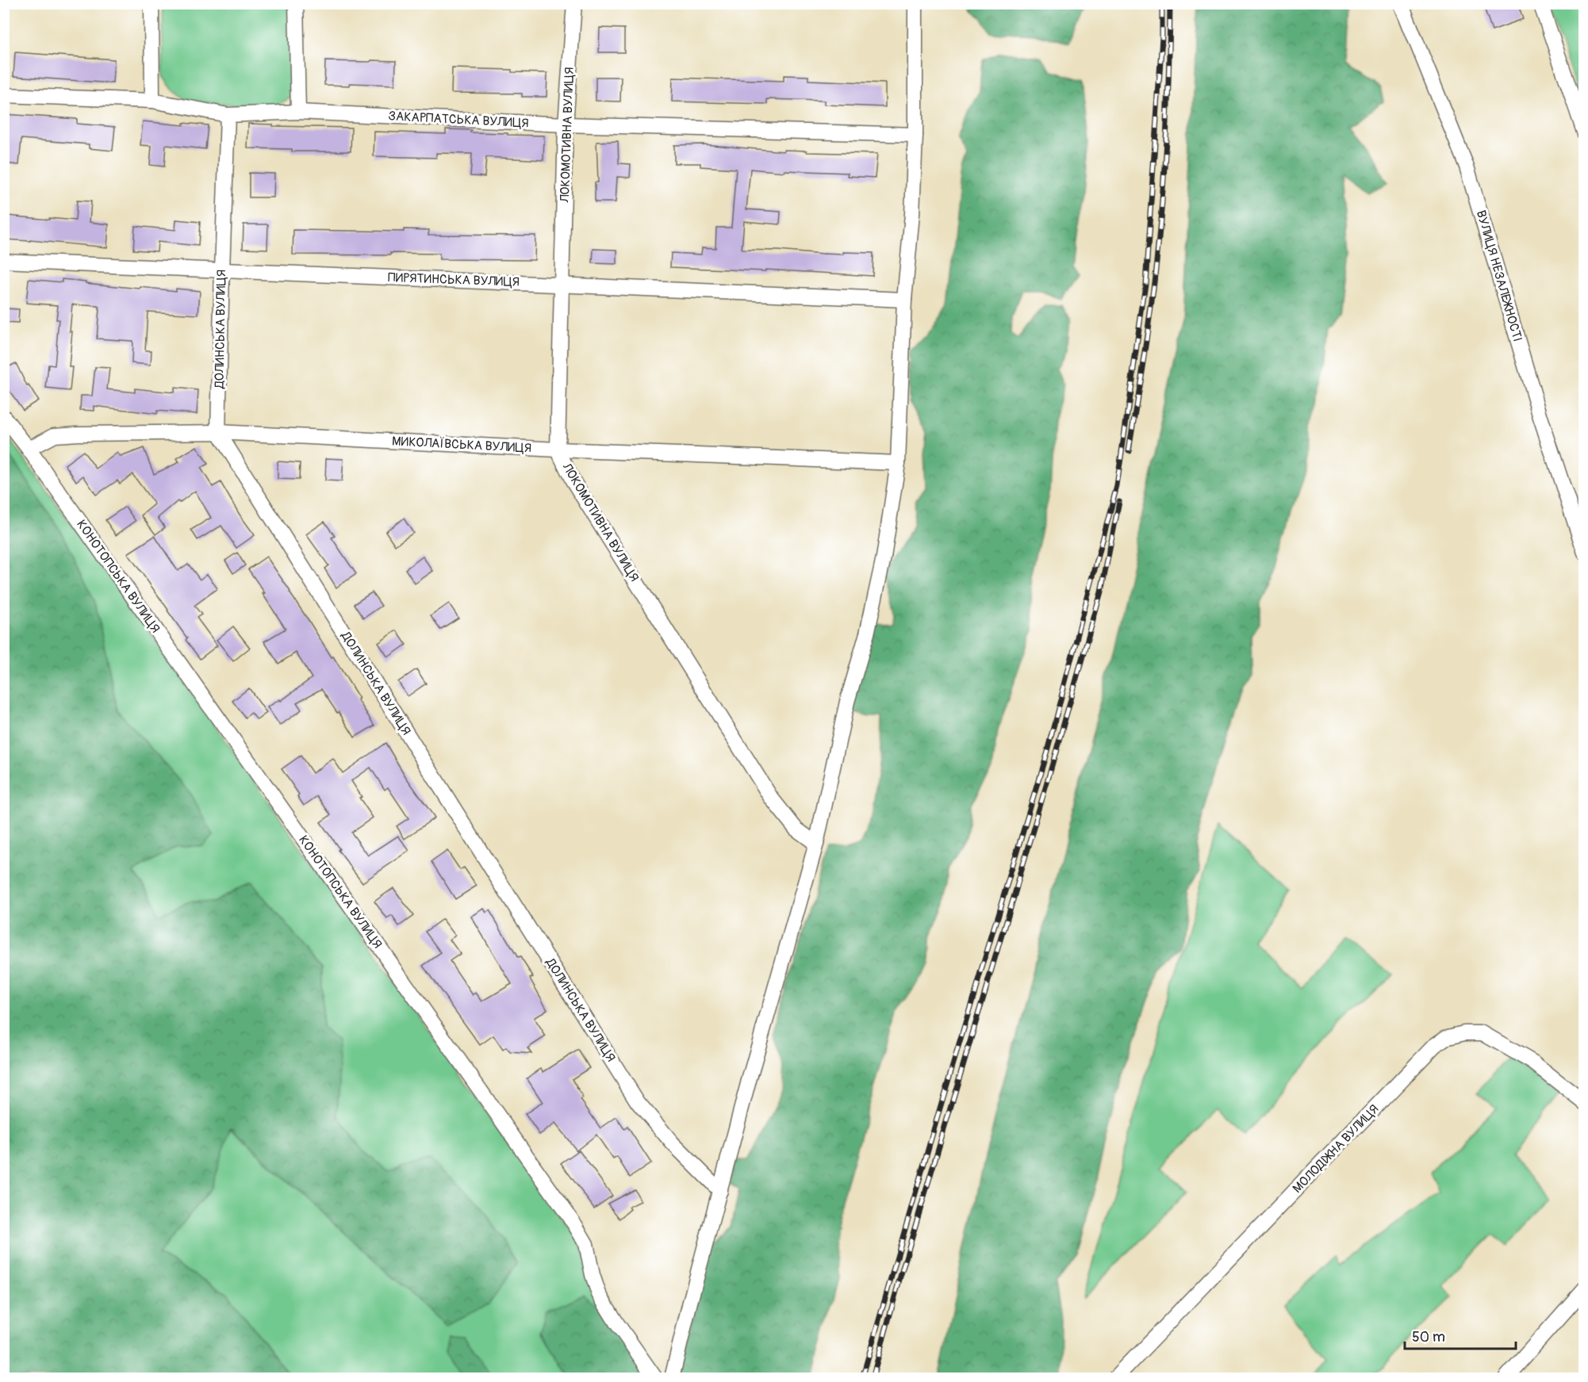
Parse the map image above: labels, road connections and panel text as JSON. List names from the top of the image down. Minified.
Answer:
{"streets":{"street":["ЗАКАРПАТСЬКА ВУЛИЦЯ","ЛОКОМОТИВНА ВУЛИЦЯ","ВУЛИЦЯ НЕЗАЛЕЖНОСТІ","ПИРЯТИНСЬКА ВУЛИЦЯ","ДОЛИНСЬКА ВУЛИЦЯ","МИКОЛАЇВСЬКА ВУЛИЦЯ","КОНОТОПСЬКА ВУЛИЦЯ","МОЛОДІЖНА ВУЛИЦЯ"]},"crossings":[["ЗАКАРПАТСЬКА ВУЛИЦЯ","ЛОКОМОТИВНА ВУЛИЦЯ"],["ЗАКАРПАТСЬКА ВУЛИЦЯ","ДОЛИНСЬКА ВУЛИЦЯ"],["ЛОКОМОТИВНА ВУЛИЦЯ","ПИРЯТИНСЬКА ВУЛИЦЯ"],["ЛОКОМОТИВНА ВУЛИЦЯ","МИКОЛАЇВСЬКА ВУЛИЦЯ"],["ПИРЯТИНСЬКА ВУЛИЦЯ","ДОЛИНСЬКА ВУЛИЦЯ"],["ДОЛИНСЬКА ВУЛИЦЯ","МИКОЛАЇВСЬКА ВУЛИЦЯ"],["МИКОЛАЇВСЬКА ВУЛИЦЯ","КОНОТОПСЬКА ВУЛИЦЯ"]],"scale_bar":"50 m"}
